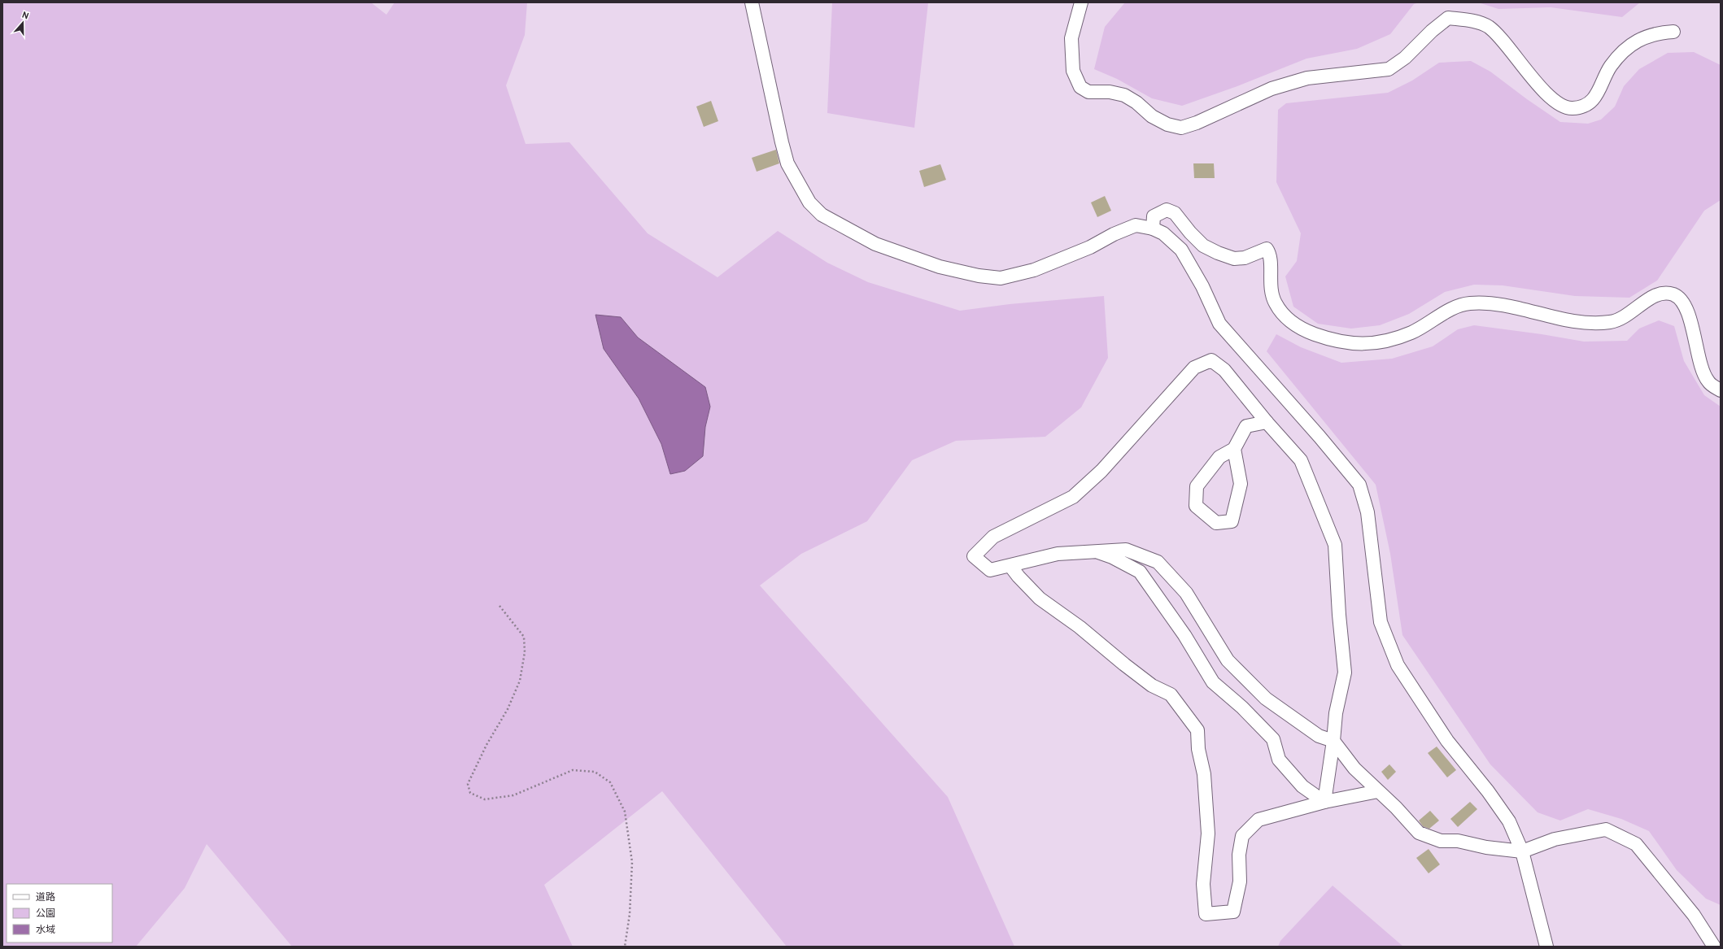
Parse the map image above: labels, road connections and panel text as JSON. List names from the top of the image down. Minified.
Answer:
{"legend":["道路","公園","水域"],"north":"top"}
